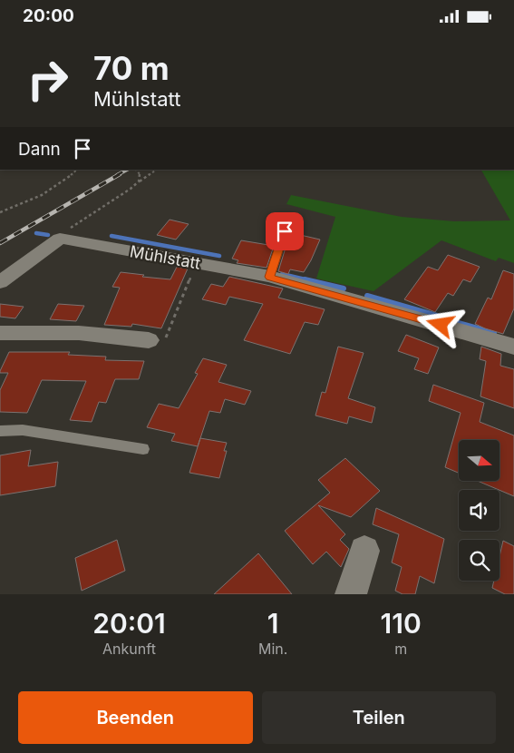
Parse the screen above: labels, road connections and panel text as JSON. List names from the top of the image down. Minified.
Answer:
{"streets":{"street":["Mühlstatt"]},"north":"right","page":{"status":"20:00","turn":["70 m","Mühlstatt"],"then":"Dann","eta":["20:01","Ankunft","1","Min.","110","m"],"buttons":["Beenden","Teilen"]}}
